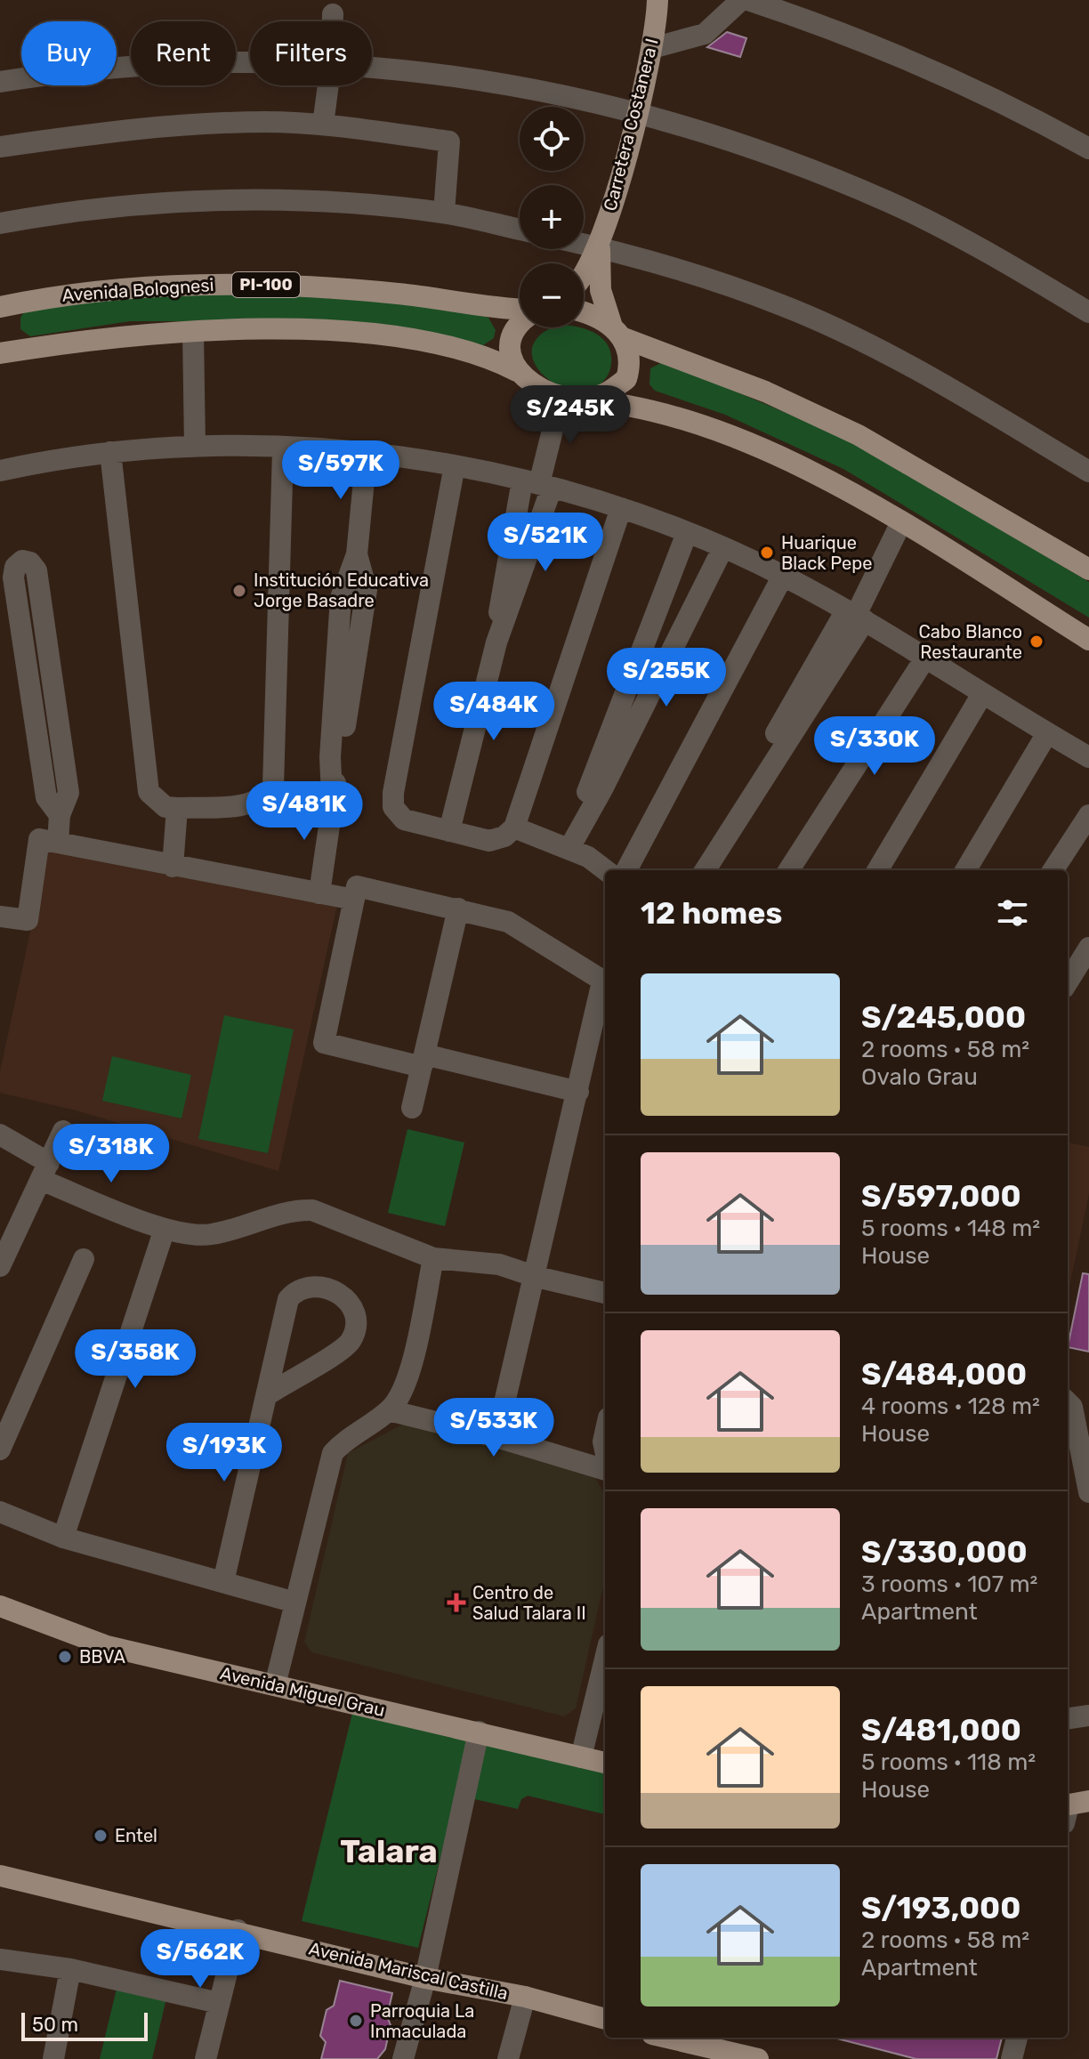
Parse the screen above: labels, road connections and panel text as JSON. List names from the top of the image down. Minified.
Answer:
{"streets":{"main road":["Carretera Costanera I","PI-100","Avenida Bolognesi","Avenida Miguel Grau","Avenida Mariscal Castilla"]},"districts":["Talara"],"places":{"other":["Huarique Black Pepe","Institución Educativa Jorge Basadre","Cabo Blanco Restaurante","BBVA","Entel","Parroquia La Inmaculada"],"health":["Centro de Salud Talara II"]},"scale_bar":"50 m","page":{"chip":["Buy","Rent","Filters"],"map_buttons":["+","−"],"price":["S/245K","S/597K","S/521K","S/255K","S/484K","S/330K","S/481K","S/318K","S/358K","S/533K","S/193K","S/562K"],"heading":"12 homes","list":[{"name":"S/245,000","note":"2 rooms · 58 m² · Ovalo Grau"},{"name":"S/597,000","note":"5 rooms · 148 m² · House"},{"name":"S/484,000","note":"4 rooms · 128 m² · House"},{"name":"S/330,000","note":"3 rooms · 107 m² · Apartment"},{"name":"S/481,000","note":"5 rooms · 118 m² · House"},{"name":"S/193,000","note":"2 rooms · 58 m² · Apartment"}],"scale":"50 m"}}
